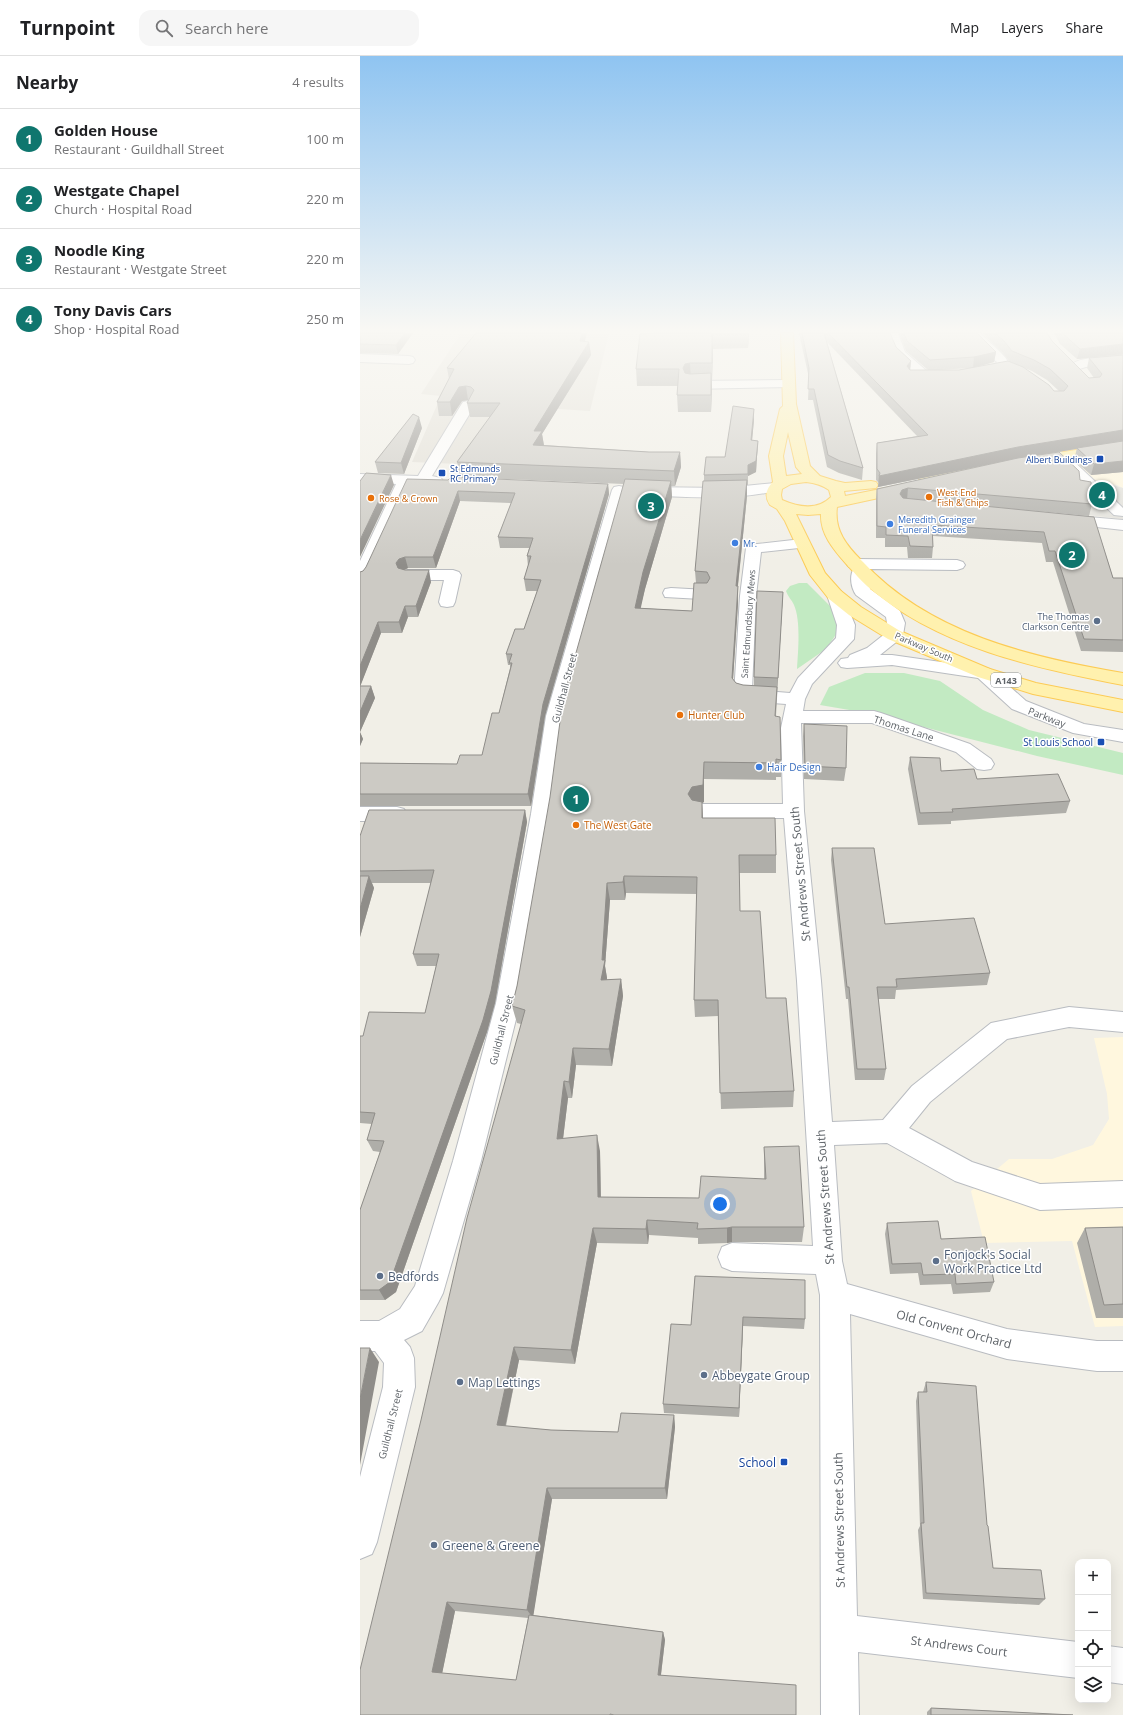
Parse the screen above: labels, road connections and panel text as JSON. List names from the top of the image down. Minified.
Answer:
{"streets":{"main road":["Parkway South","A143"],"street":["Saint Edmundsbury Mews","Guildhall Street","Parkway","Thomas Lane","St Andrews Street South","Old Convent Orchard","St Andrews Court"]},"crossings":[["Saint Edmundsbury Mews","Parkway South"],["Saint Edmundsbury Mews","Thomas Lane"],["Saint Edmundsbury Mews","St Andrews Street South"],["Parkway South","Guildhall Street"],["Parkway South","Parkway"],["Thomas Lane","St Andrews Street South"],["St Andrews Street South","Old Convent Orchard"],["St Andrews Street South","St Andrews Court"]],"places":{"transit":["Albert Buildings","St Edmunds RC Primary","St Louis School","School"],"other":["West End Fish & Chips","Rose & Crown","Meredith Grainger Funeral Services","Mr.","The Thomas Clarkson Centre","Hunter Club","Hair Design","The West Gate","Fonjock's Social Work Practice Ltd","Bedfords","Abbeygate Group","Map Lettings","Greene & Greene"]},"page":{"header":"Turnpoint","search":"Search here","nav":["Map","Layers","Share"],"heading":["Nearby","4 results"],"list":[{"mark":"1","name":"Golden House","note":"Restaurant · Guildhall Street","value":"100 m"},{"mark":"2","name":"Westgate Chapel","note":"Church · Hospital Road","value":"220 m"},{"mark":"3","name":"Noodle King","note":"Restaurant · Westgate Street","value":"220 m"},{"mark":"4","name":"Tony Davis Cars","note":"Shop · Hospital Road","value":"250 m"}],"pins":["4","3","2","1"],"map_buttons":["+","−"]}}
